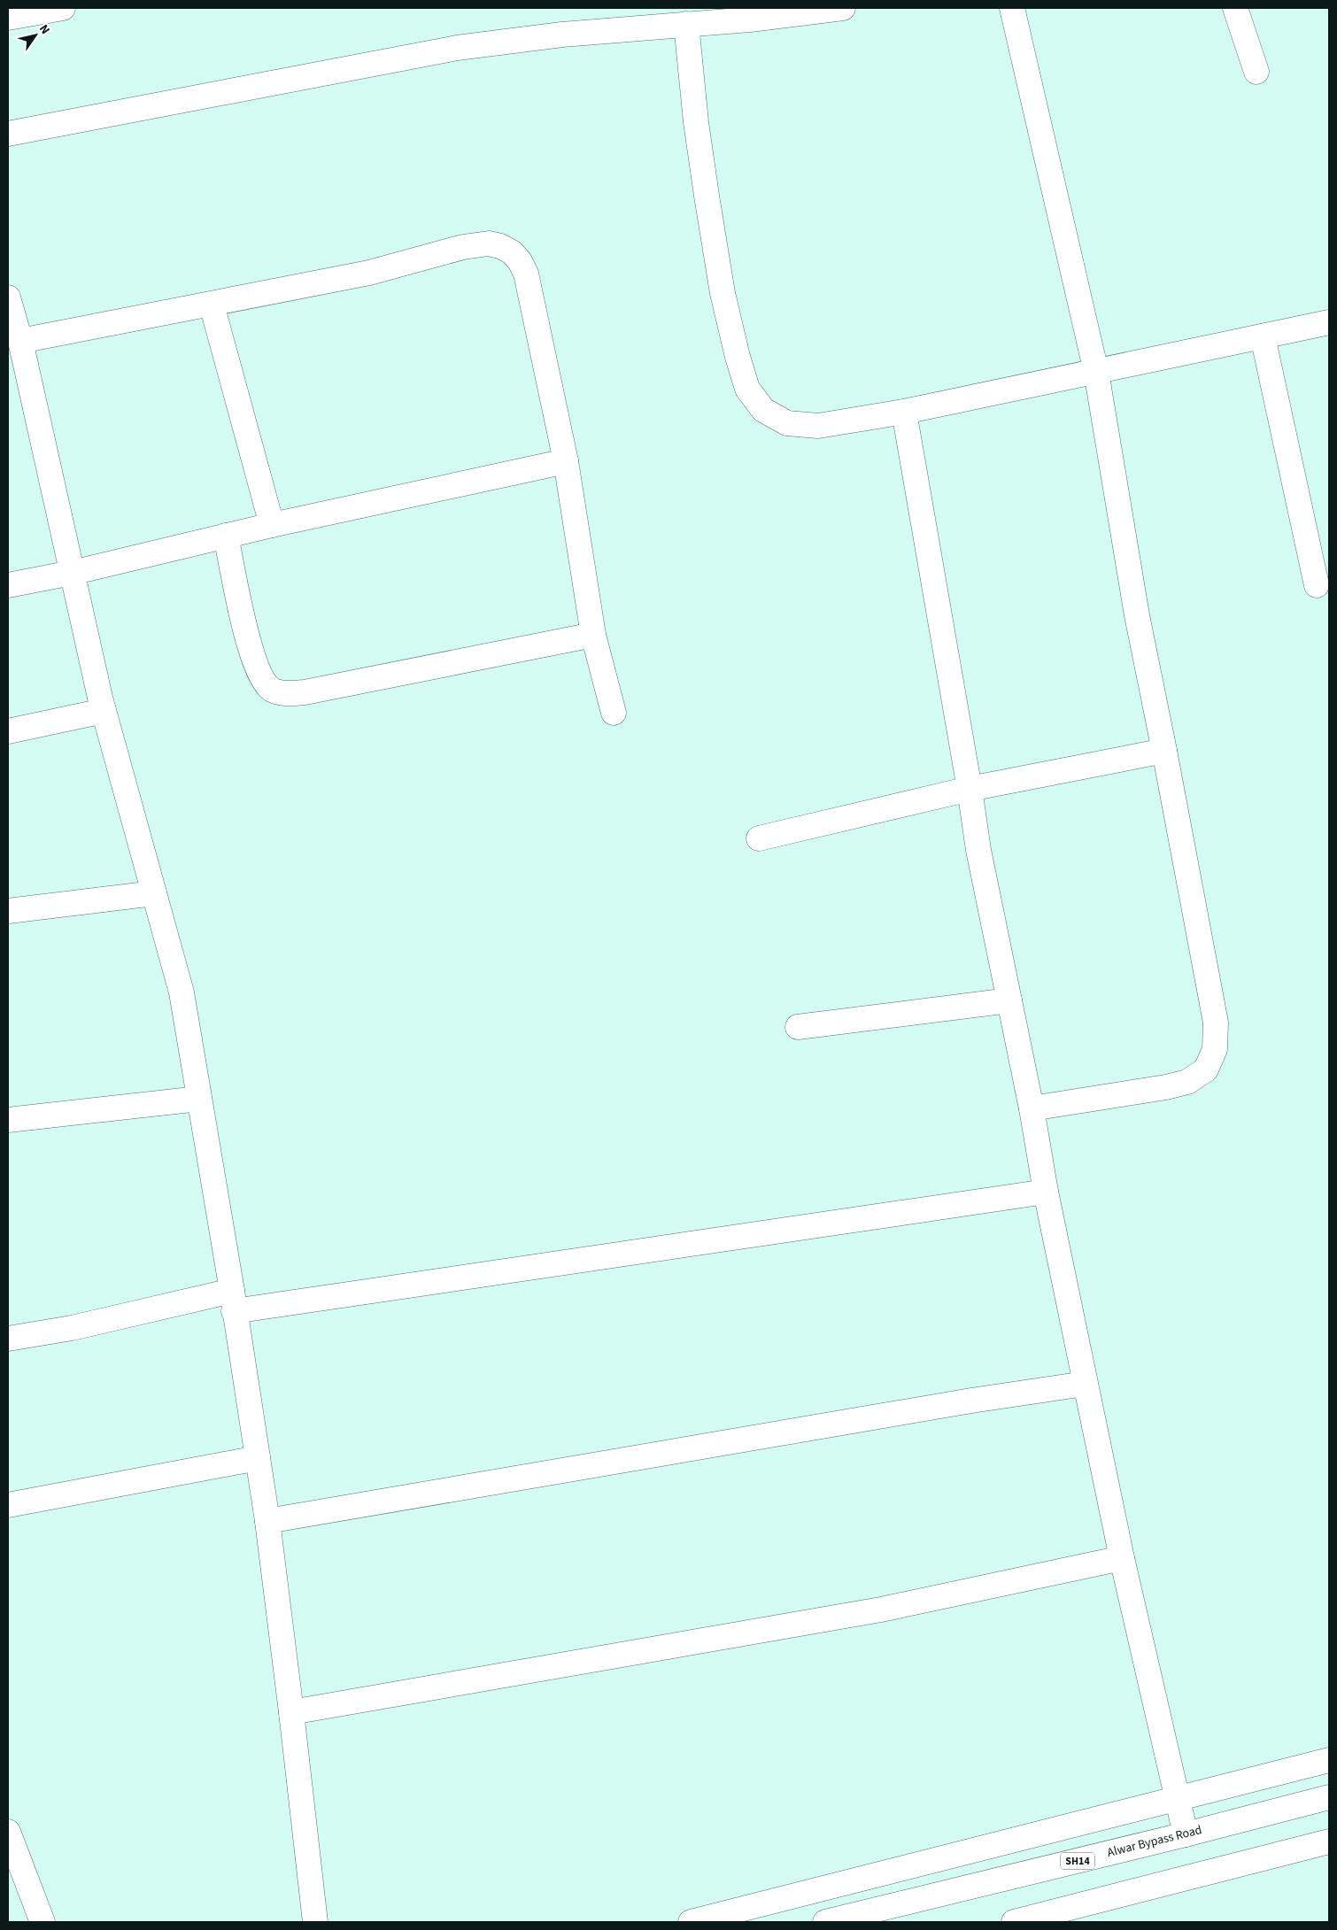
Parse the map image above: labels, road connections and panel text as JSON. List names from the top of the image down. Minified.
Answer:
{"streets":{"street":["Alwar Bypass Road","SH14"]},"north":"top right"}
